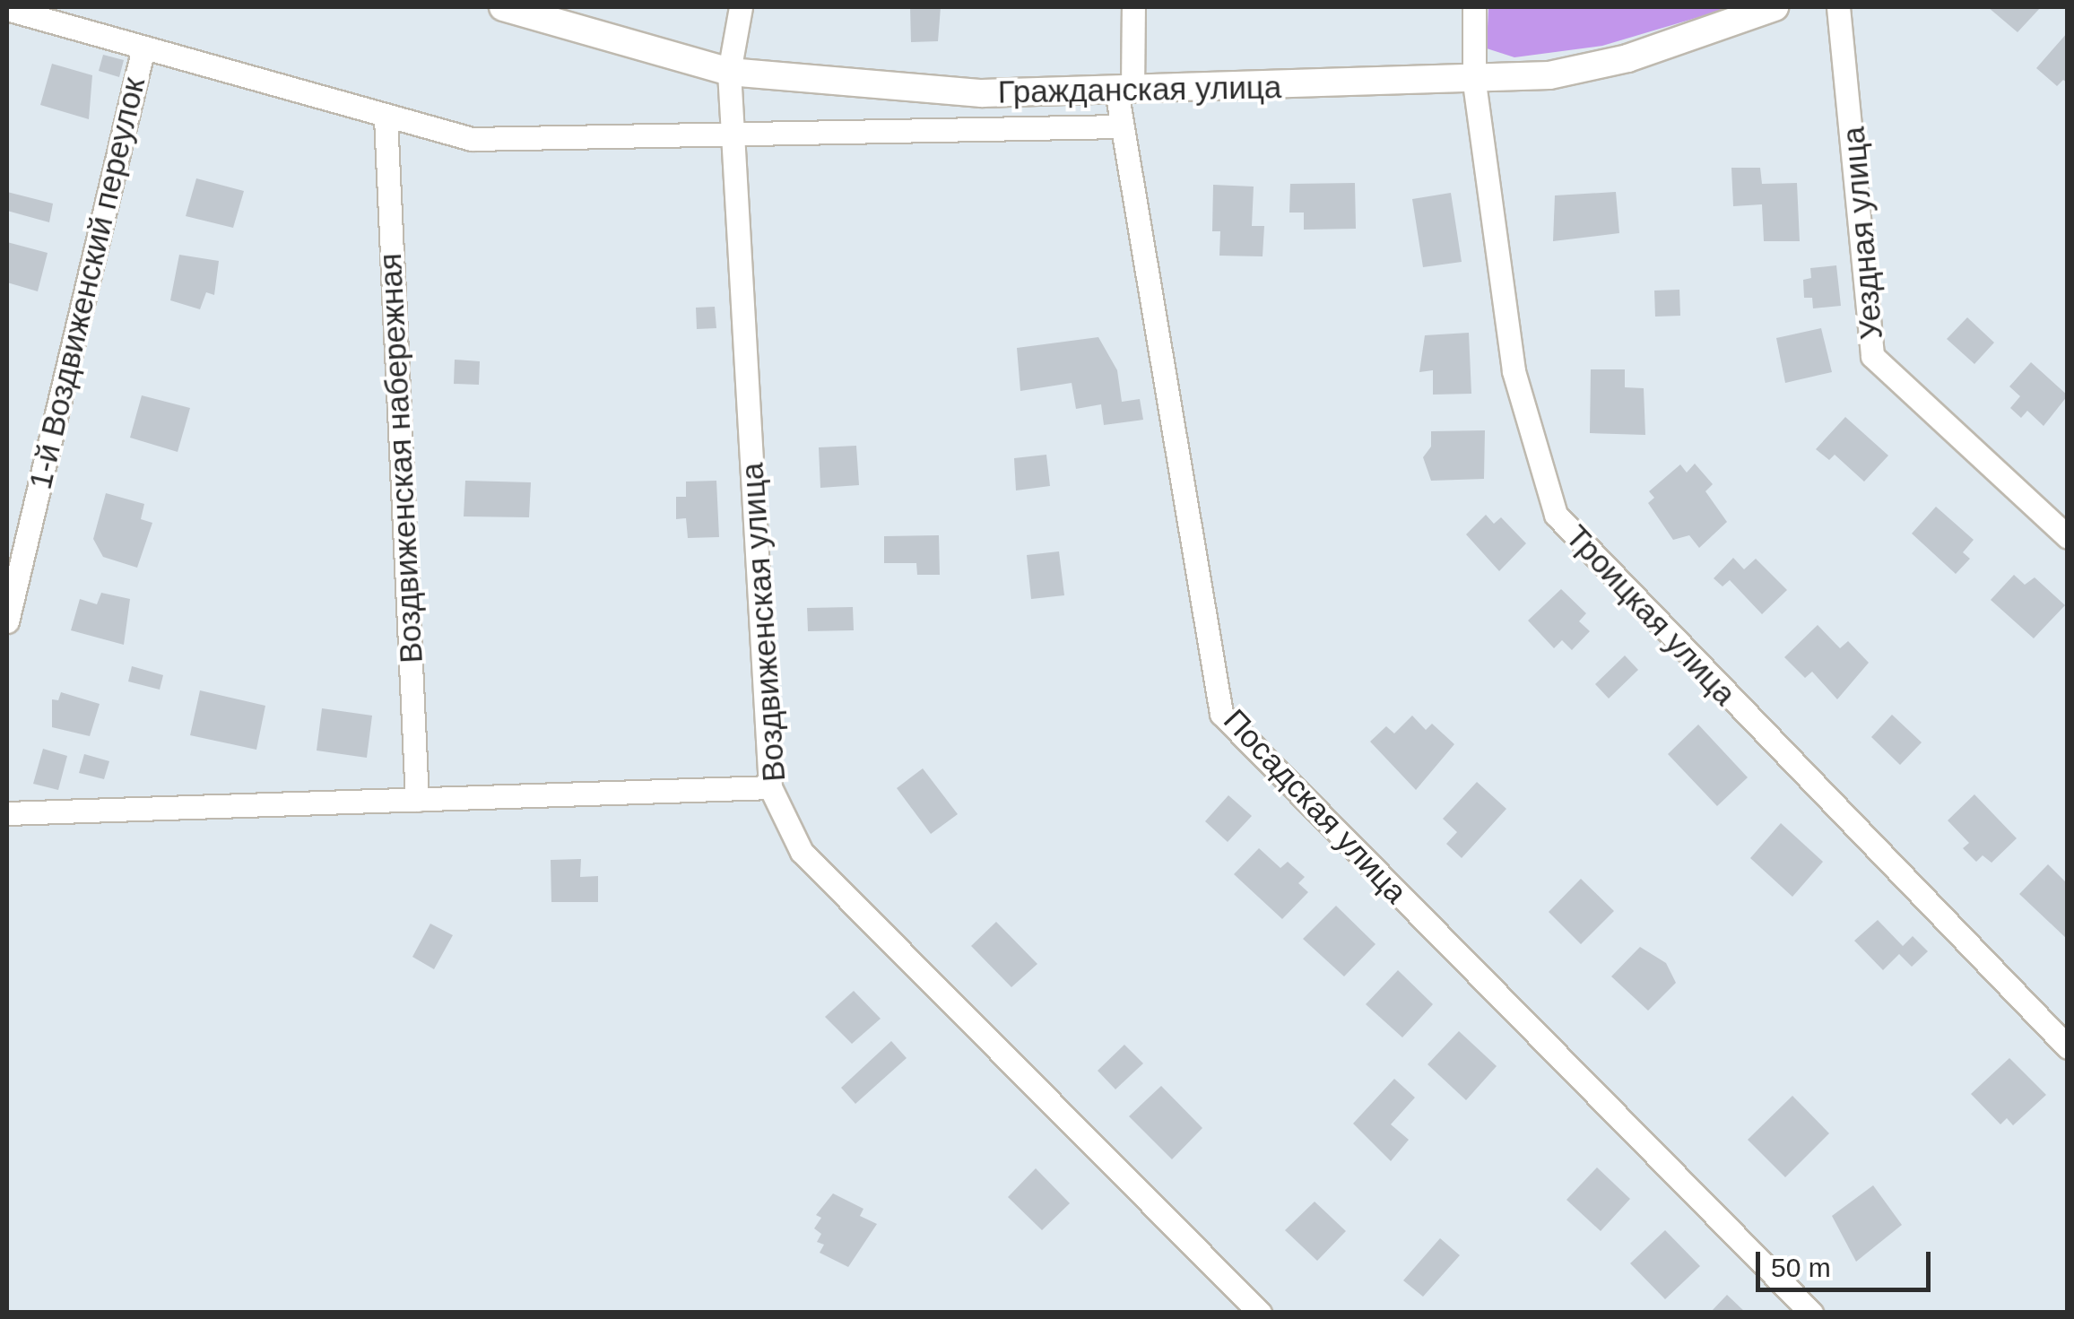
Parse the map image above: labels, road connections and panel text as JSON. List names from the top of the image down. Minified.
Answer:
{"streets":{"street":["Гражданская улица","Уездная улица","1-й Воздвиженский переулок","Воздвиженская набережная","Троицкая улица","Воздвиженская улица","Посадская улица"]},"crossings":[["Гражданская улица","Троицкая улица"],["Гражданская улица","Воздвиженская улица"],["Гражданская улица","Посадская улица"]],"scale_bar":"50 m"}
